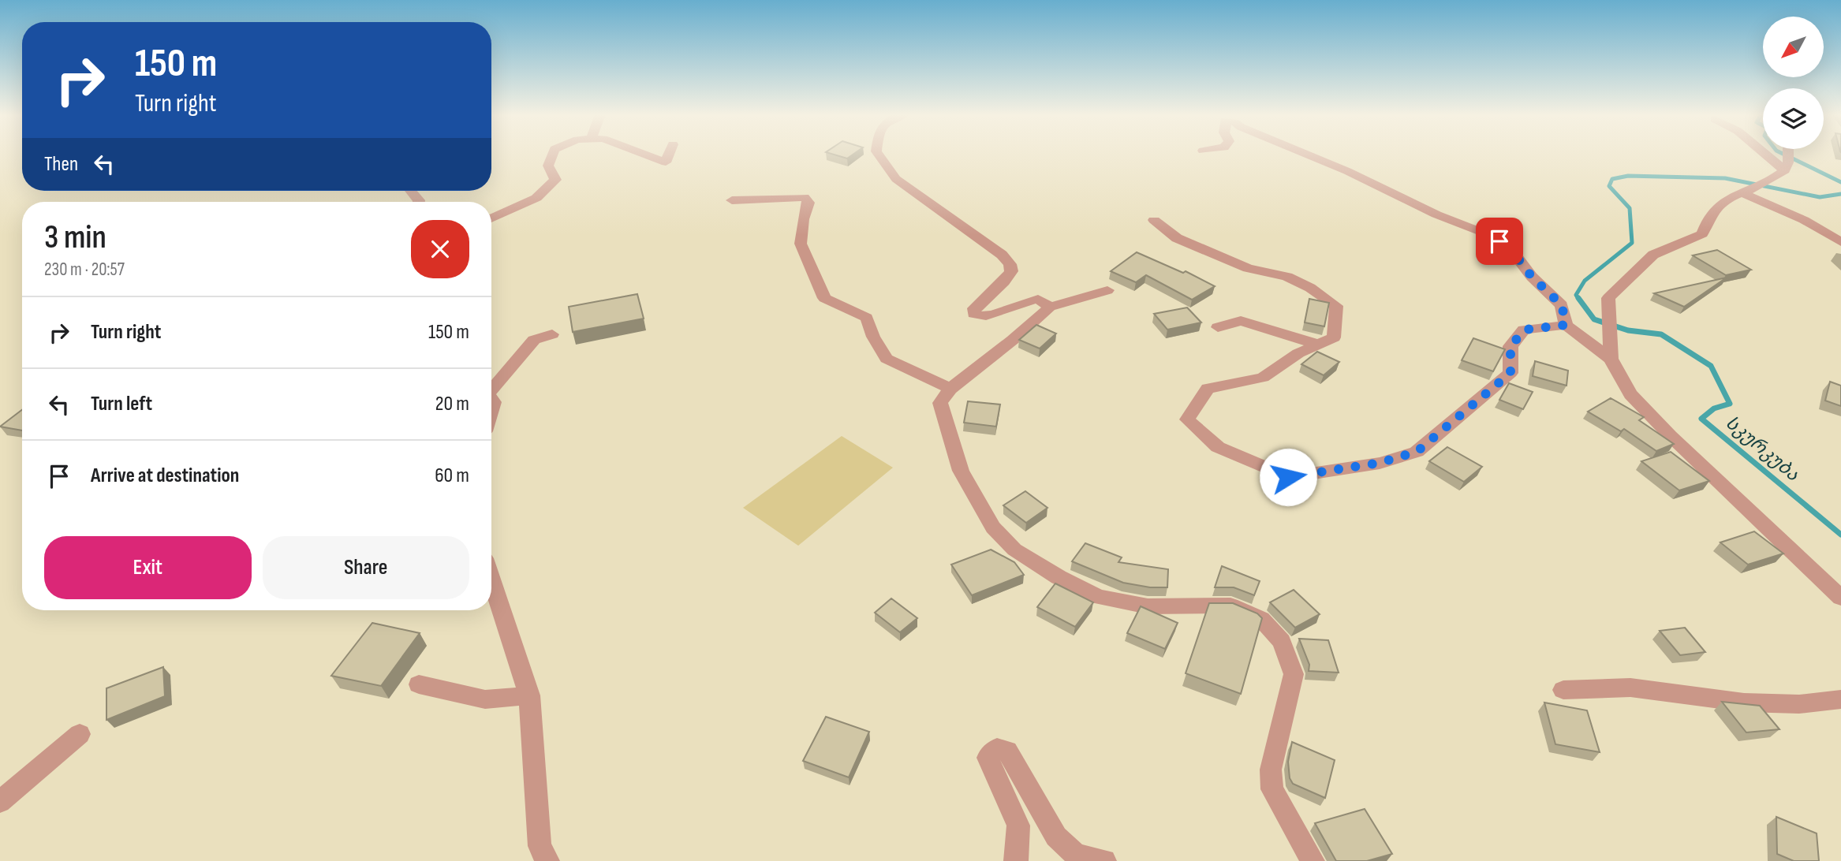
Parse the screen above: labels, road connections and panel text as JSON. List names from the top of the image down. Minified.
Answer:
{"water":["სკურკუბა"],"north":"bottom left","page":{"turn":["150 m","Turn right"],"then":"Then","heading":["3 min","230 m · 20:57"],"list":[{"name":"Turn right","value":"150 m"},{"name":"Turn left","value":"20 m"},{"name":"Arrive at destination","value":"60 m"}],"buttons":["Exit","Share"]}}
